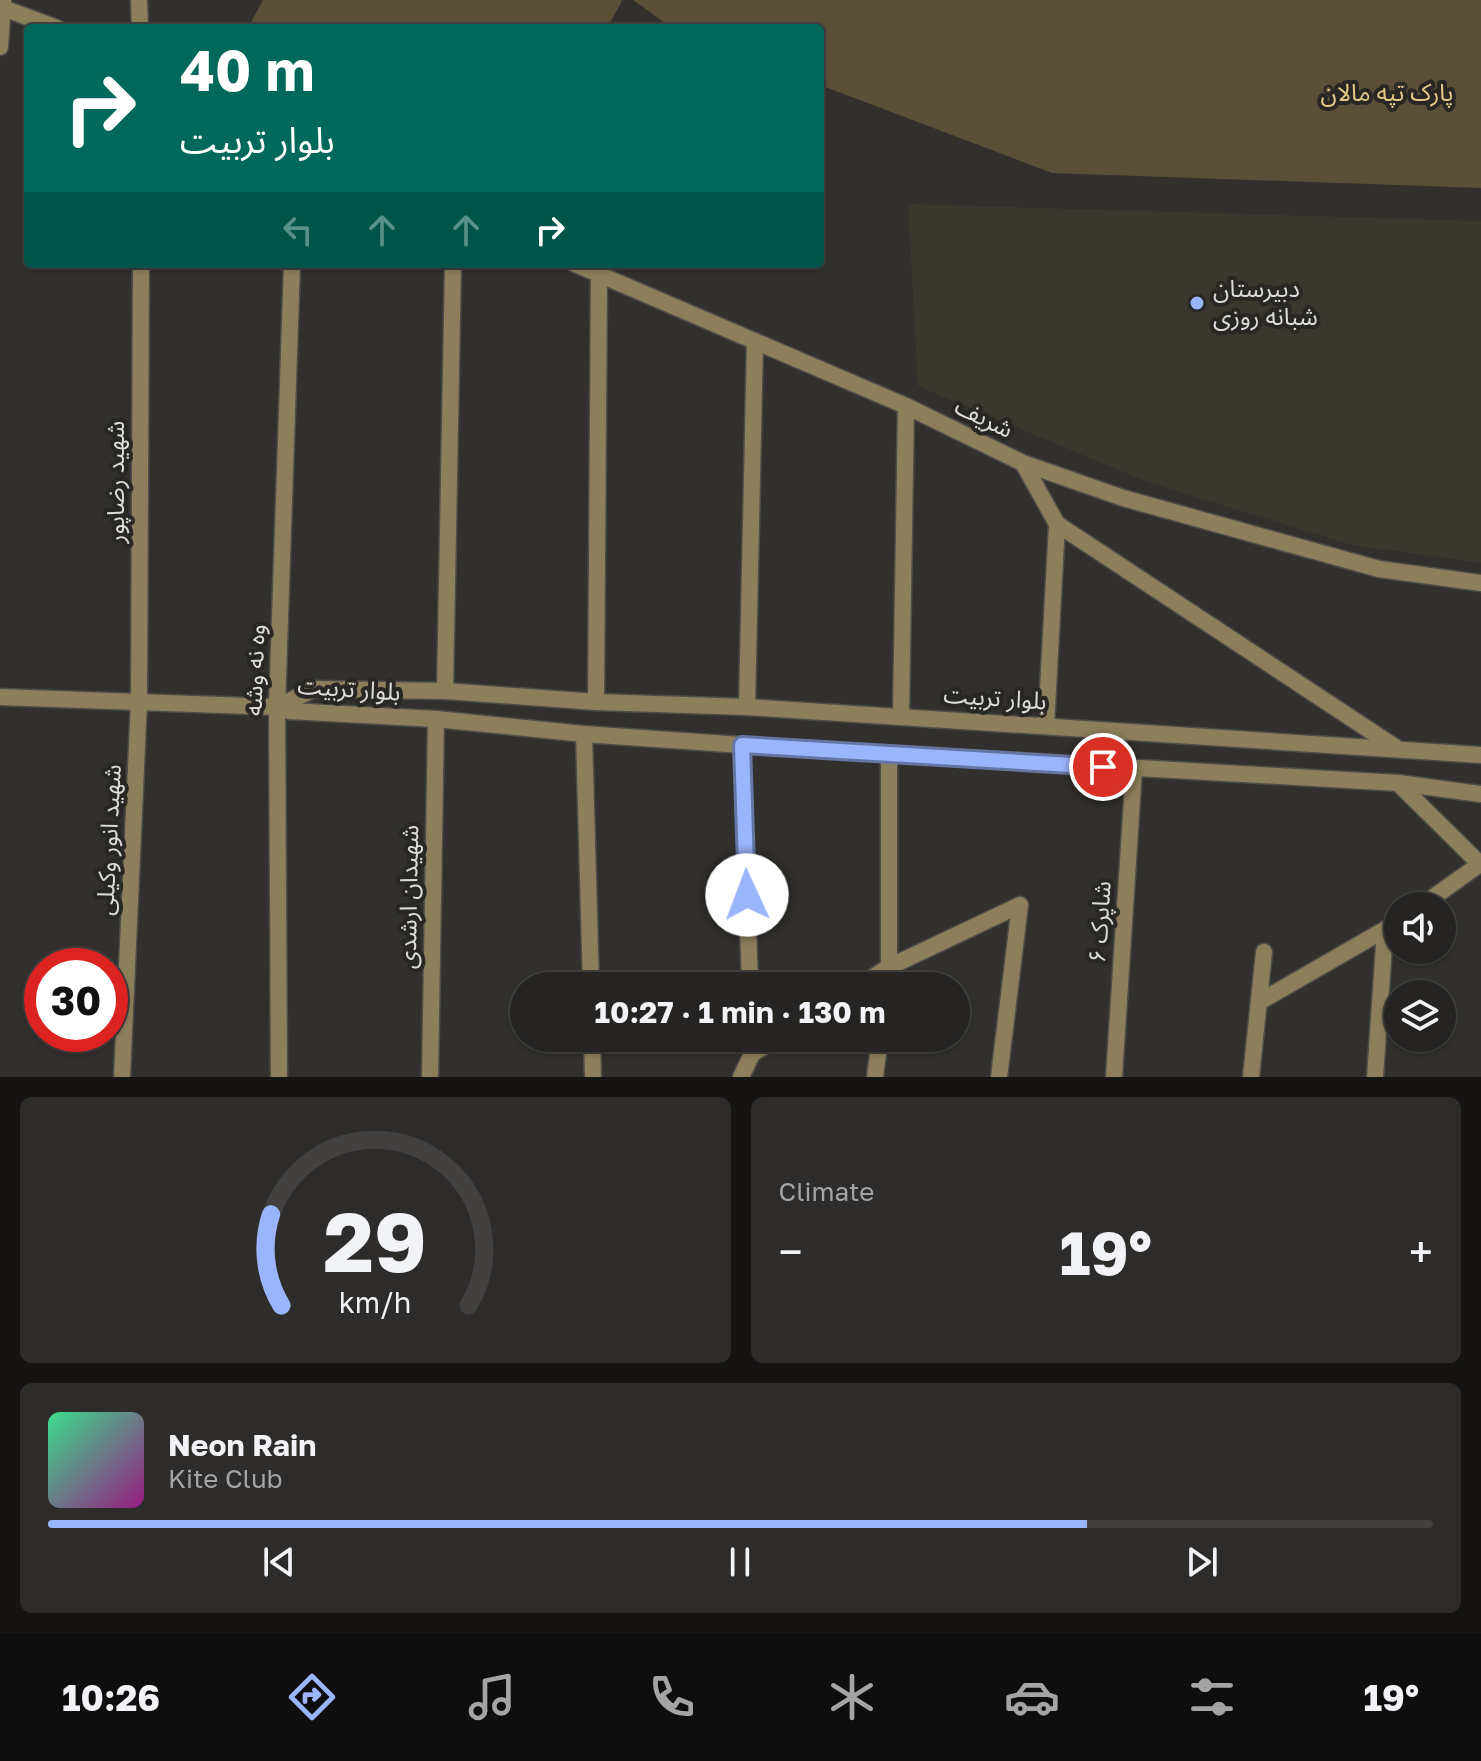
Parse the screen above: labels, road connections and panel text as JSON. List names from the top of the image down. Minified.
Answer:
{"streets":{"street":["شریف","شهید رضاپور","وه نه وشه","بلوار تربیت","شهید انور وکیلی","شهیدان ارشدی","شاپرک ۶"]},"crossings":[["شریف","بلوار تربیت"],["شهید رضاپور","شهید انور وکیلی"],["وه نه وشه","بلوار تربیت"],["بلوار تربیت","شهیدان ارشدی"],["بلوار تربیت","شاپرک ۶"]],"parks":["پارک تپه مالان"],"places":["دبیرستان شبانه روزی"],"page":{"turn":["40 m","بلوار تربیت"],"limit":"30","trip":"10:27 · 1 min · 130 m","tile":"Climate","heat":["−","19°","+"],"song":["Neon Rain","Kite Club"],"tabs":["10:26","19°"],"gauge":["29","km/h"]}}
